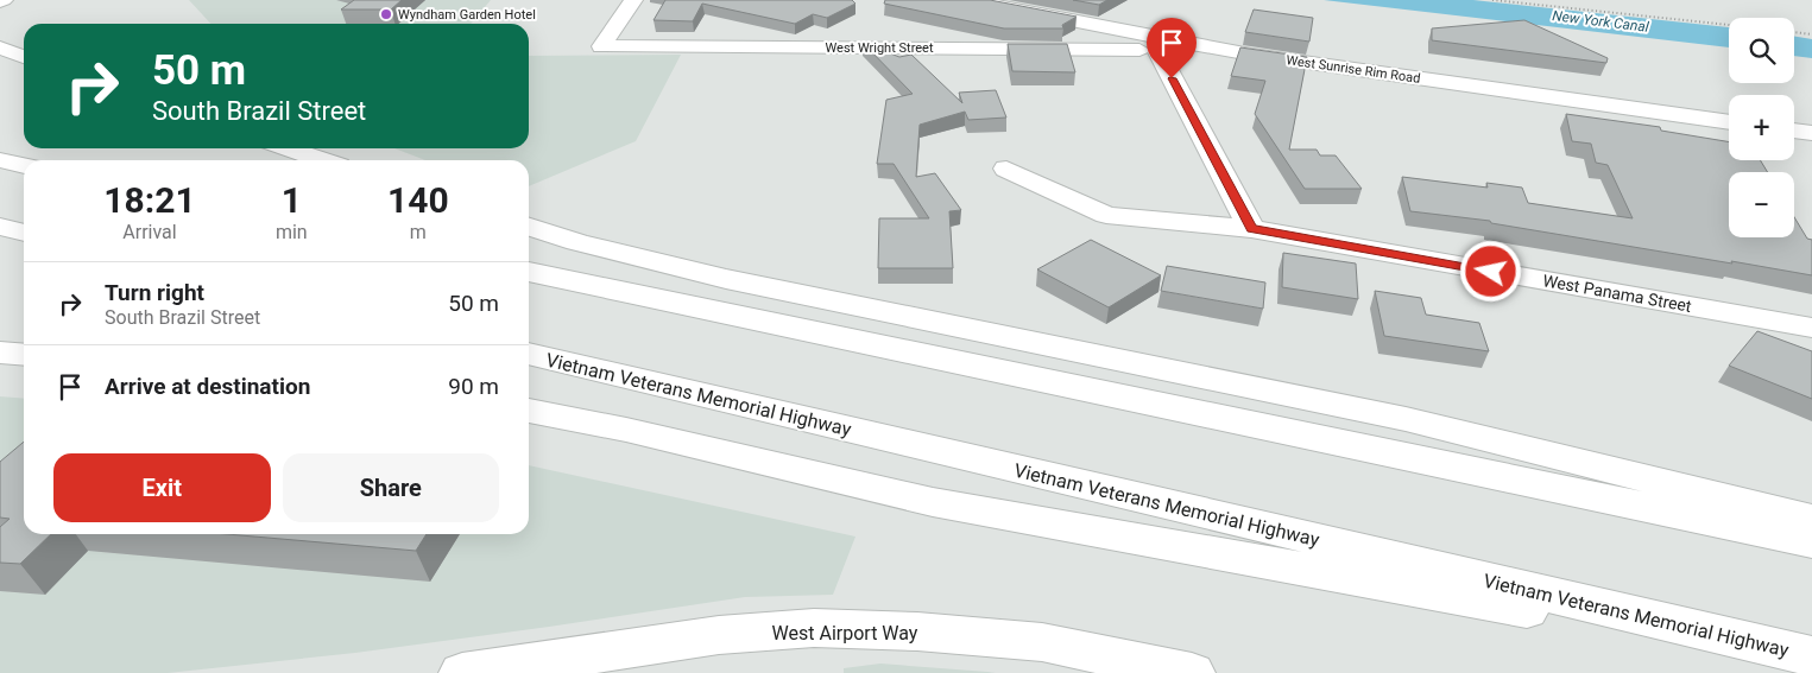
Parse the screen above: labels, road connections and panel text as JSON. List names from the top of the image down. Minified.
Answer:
{"streets":{"main road":["West Wright Street","West Sunrise Rim Road","West Panama Street","Vietnam Veterans Memorial Highway","West Airport Way"]},"crossings":[["West Wright Street","West Sunrise Rim Road"]],"water":["New York Canal"],"places":["Wyndham Garden Hotel"],"page":{"map_buttons":["+","−"],"turn":["50 m","South Brazil Street"],"eta":["18:21","Arrival","1","min","140","m"],"list":[{"name":"Turn right","note":"South Brazil Street","value":"50 m"},{"name":"Arrive at destination","value":"90 m"}],"buttons":["Exit","Share"]}}
